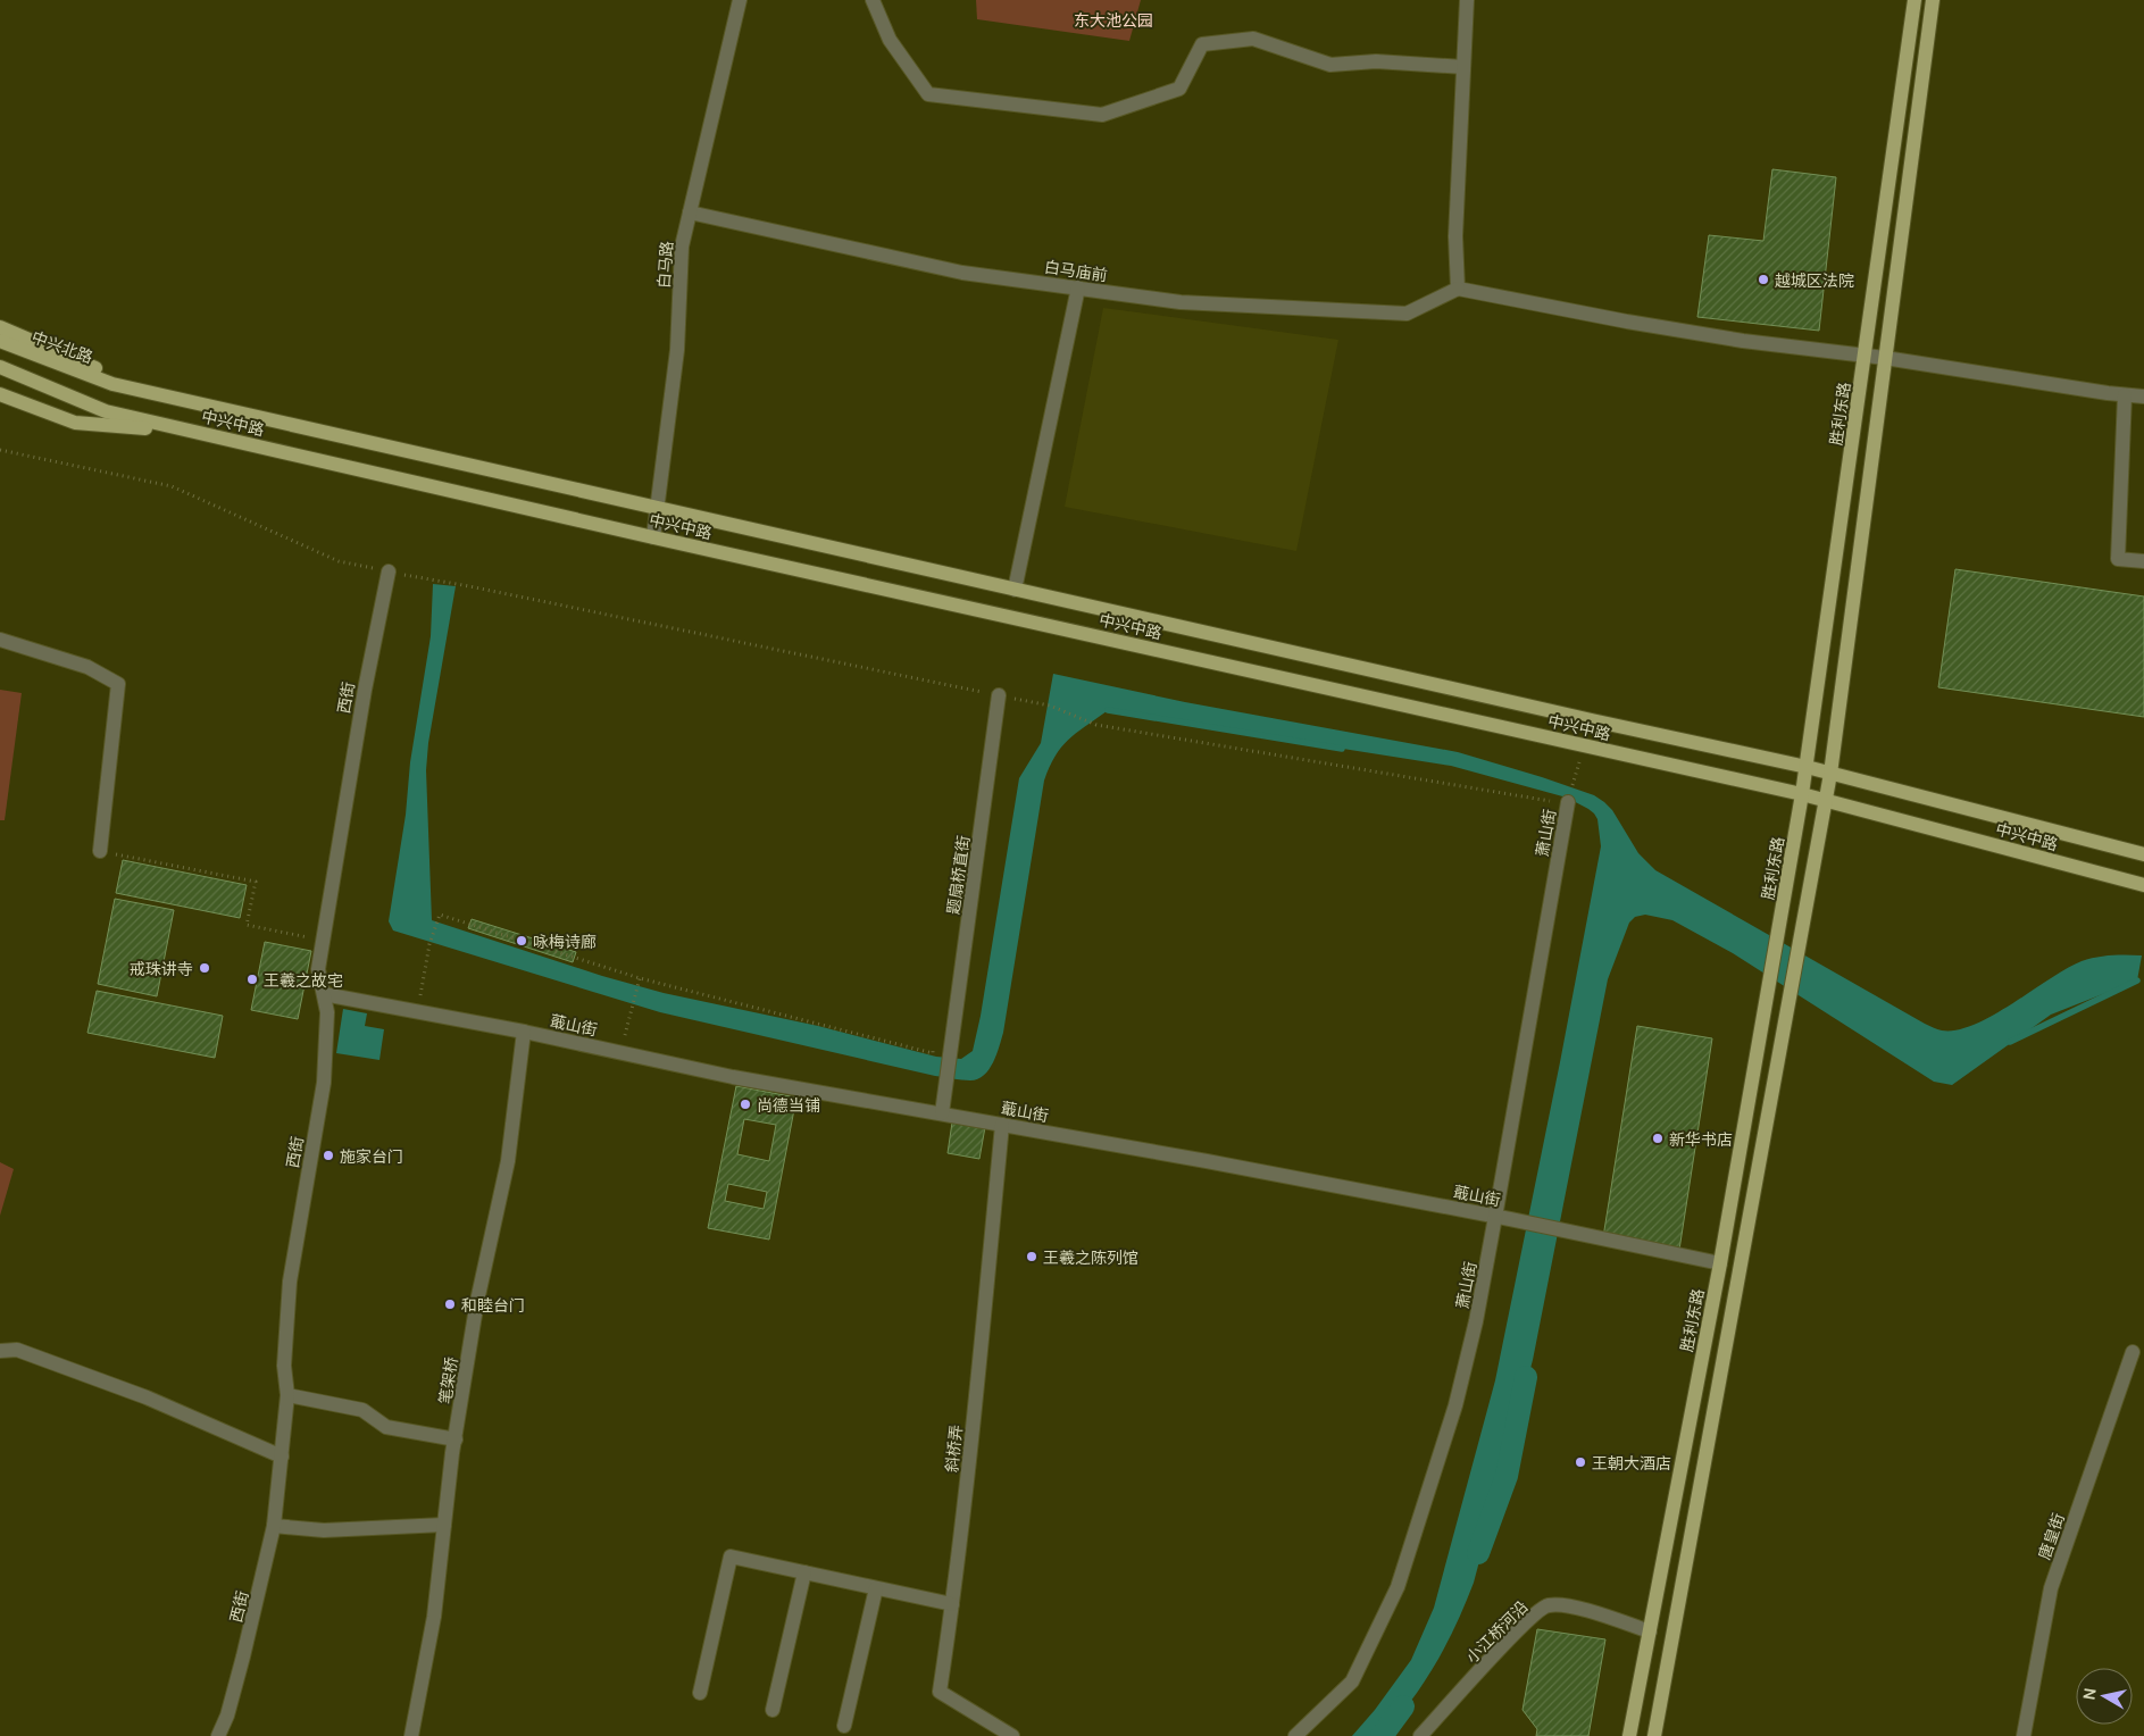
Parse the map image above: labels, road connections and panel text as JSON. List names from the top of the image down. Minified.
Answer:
{"streets":{"main road":["中兴北路","胜利东路","中兴中路"],"street":["白马路","白马庙前","西街","萧山街","题扇桥直街","蕺山街","笔架桥","斜桥弄","唐皇街","小江桥河沿"]},"crossings":[["白马路","白马庙前"],["白马路","中兴中路"],["中兴北路","中兴中路"],["胜利东路","中兴中路"],["胜利东路","蕺山街"],["胜利东路","小江桥河沿"],["西街","蕺山街"],["萧山街","蕺山街"],["题扇桥直街","蕺山街"],["蕺山街","笔架桥"],["蕺山街","斜桥弄"]],"parks":["东大池公园"],"places":["越城区法院","咏梅诗廊","戒珠讲寺","王羲之故宅","尚德当铺","新华书店","施家台门","王羲之陈列馆","和睦台门","王朝大酒店"],"north":"left"}
